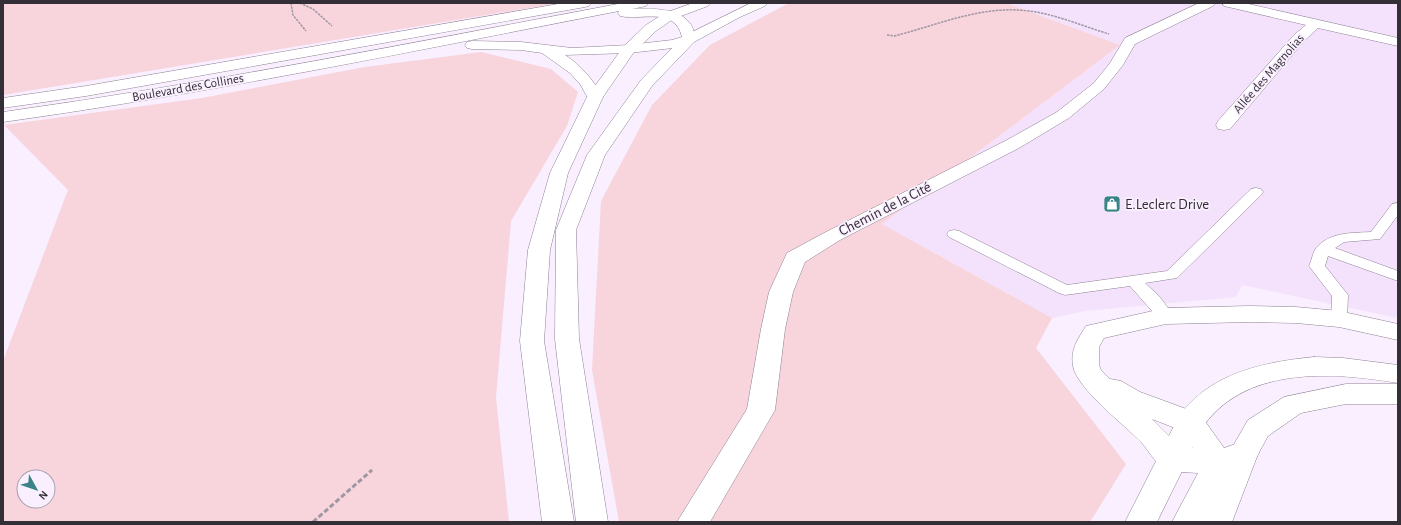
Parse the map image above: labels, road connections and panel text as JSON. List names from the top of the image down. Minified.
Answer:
{"streets":{"street":["Allée des Magnolias","Boulevard des Collines","Chemin de la Cité"]},"places":{"shop":["E.Leclerc Drive"]},"north":"bottom right"}
